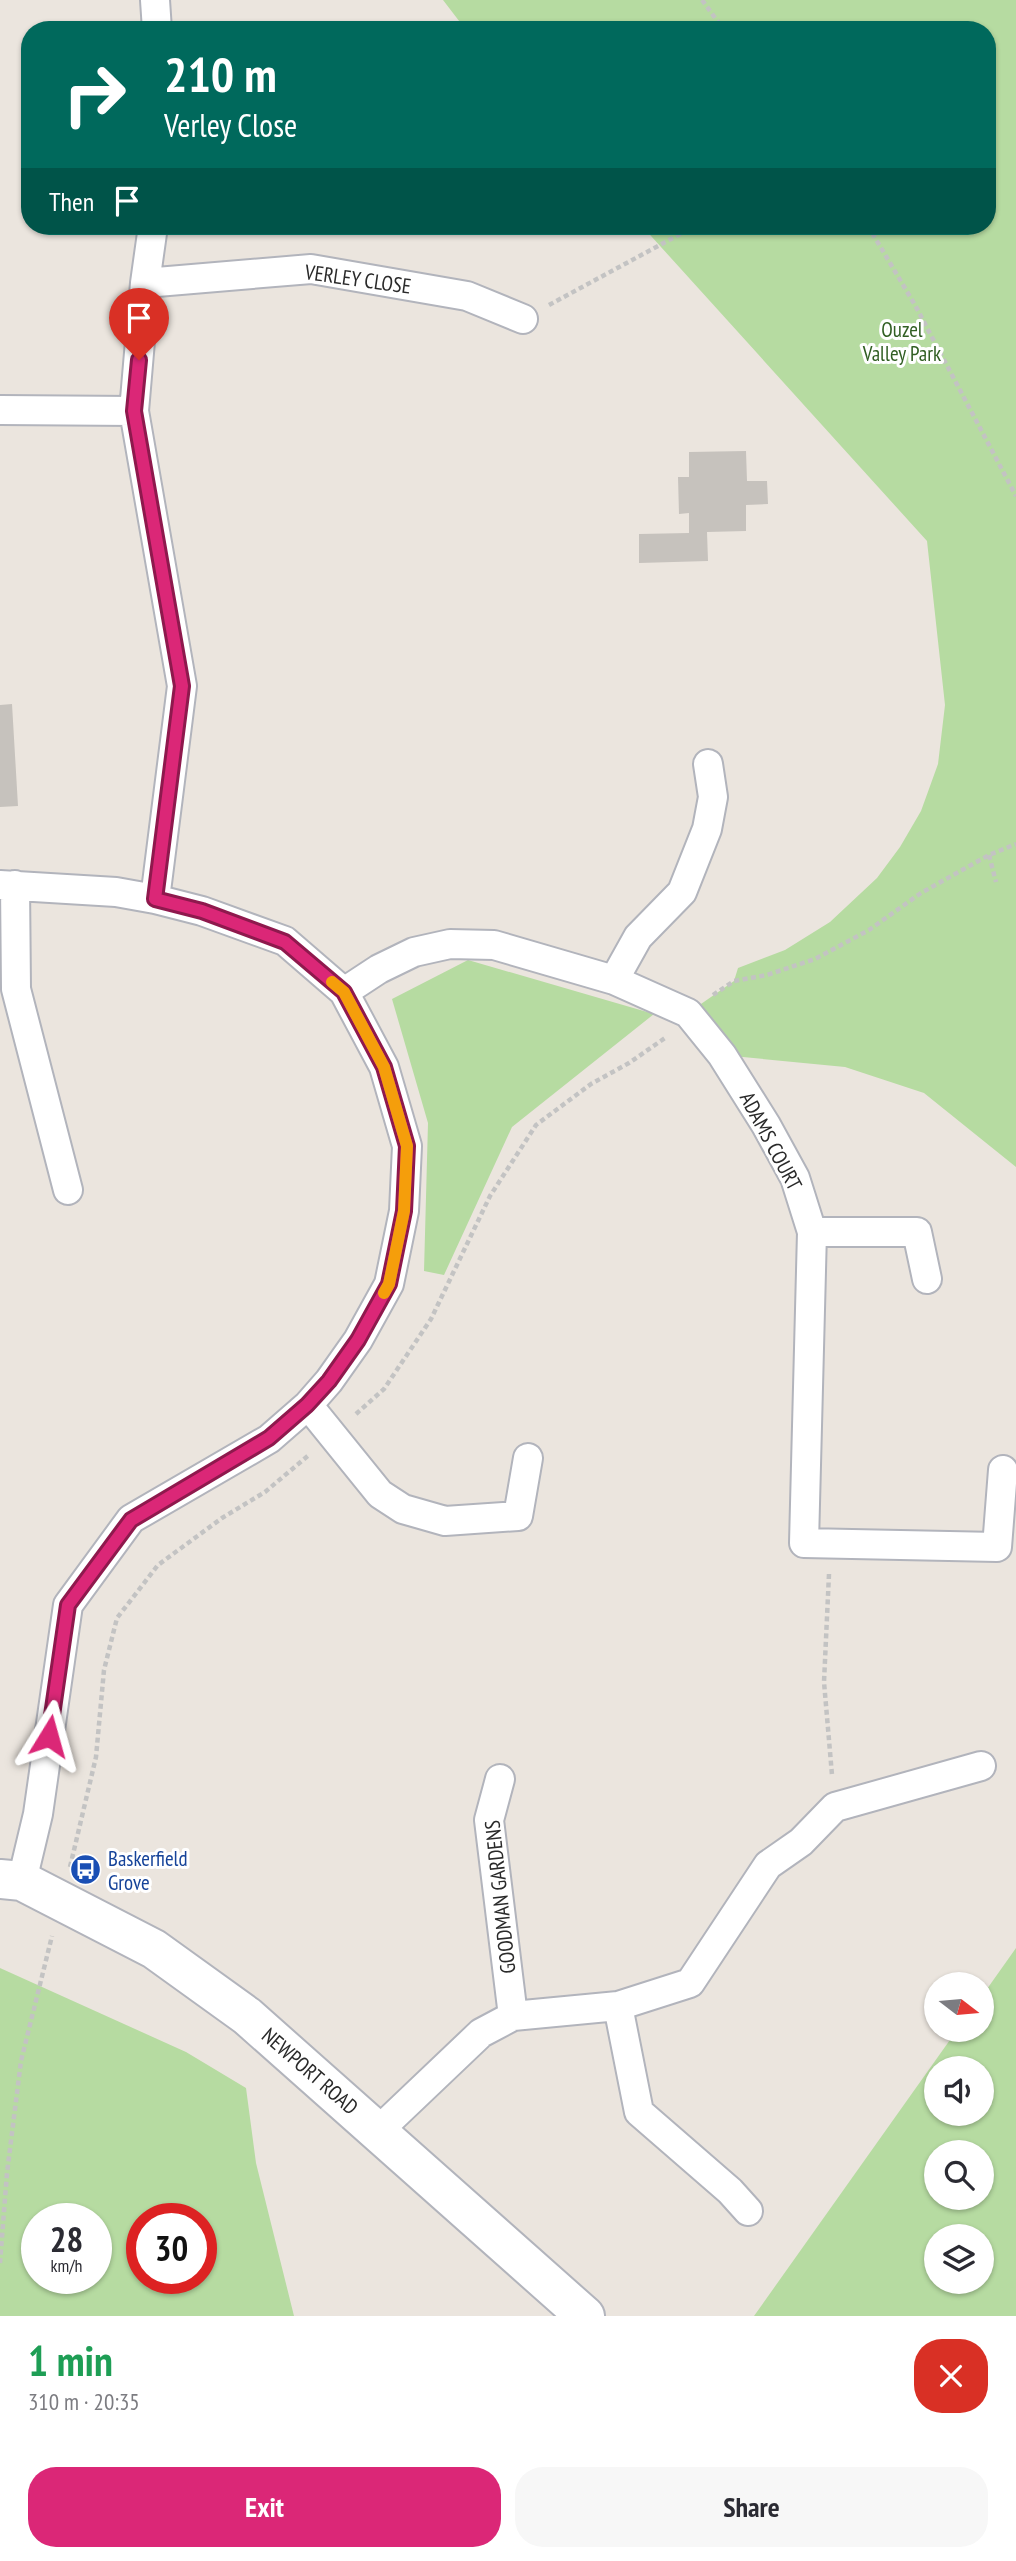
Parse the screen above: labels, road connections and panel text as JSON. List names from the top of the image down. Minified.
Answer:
{"streets":{"street":["VERLEY CLOSE","ADAMS COURT","GOODMAN GARDENS","NEWPORT ROAD"]},"parks":["Ouzel Valley Park"],"places":{"bus stop":["Baskerfield Grove"]},"north":"right","page":{"turn":["210 m","Verley Close"],"then":"Then","speed":"28 km/h","limit":"30","heading":["1 min","310 m · 20:35"],"buttons":["Exit","Share"]}}
